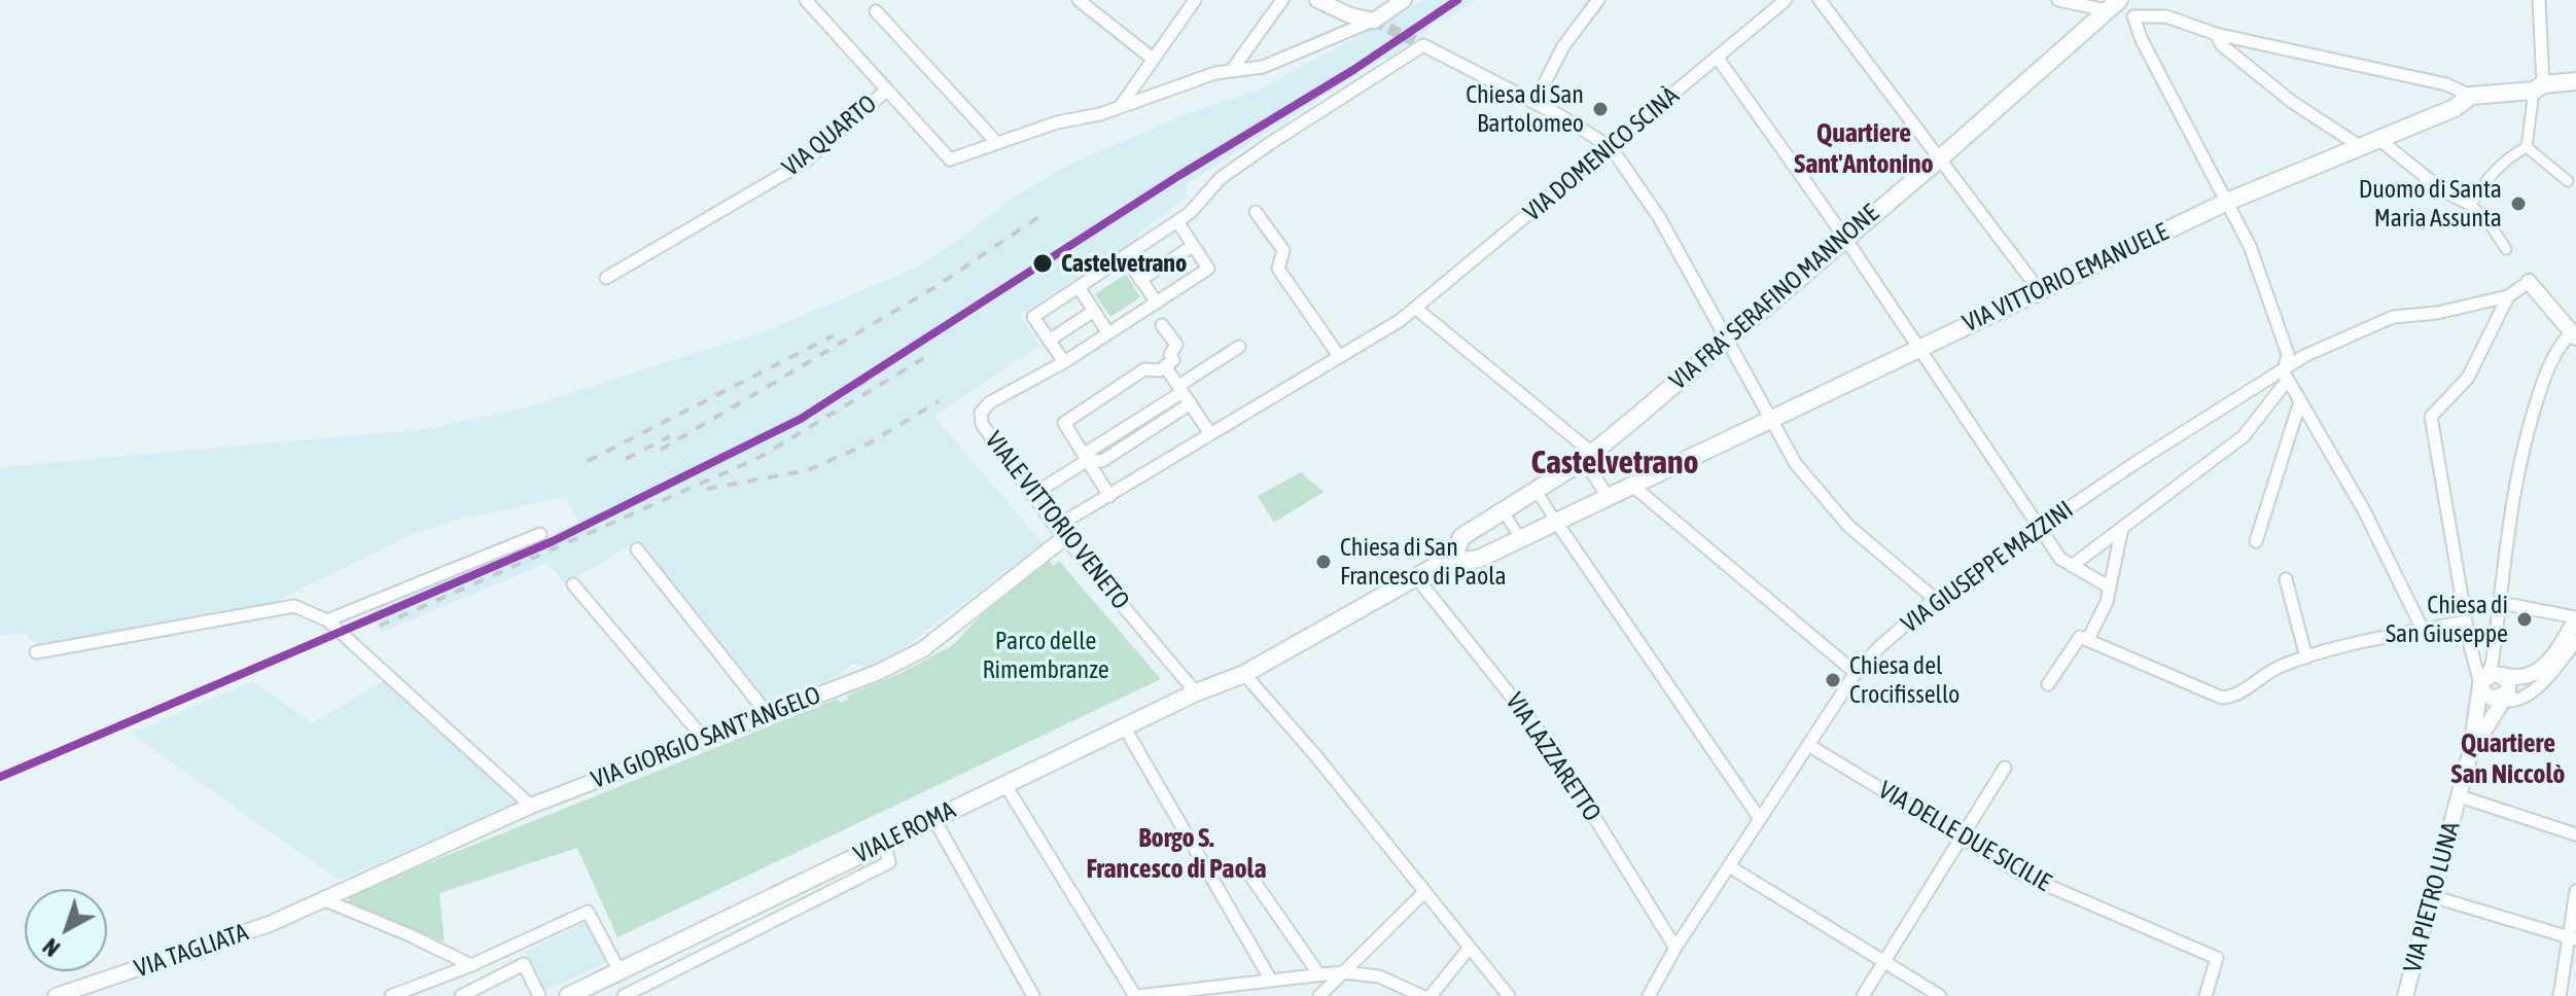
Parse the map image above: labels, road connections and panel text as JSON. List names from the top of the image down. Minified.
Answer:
{"streets":{"main road":["VIA VITTORIO EMANUELE","VIA FRA' SERAFINO MANNONE","VIALE ROMA"],"street":["VIA QUARTO","VIA DOMENICO SCINÀ","VIALE VITTORIO VENETO","VIA GIUSEPPE MAZZINI","VIA GIORGIO SANT'ANGELO","VIA LAZZARETTO","VIA DELLE DUE SICILIE","VIA PIETRO LUNA","VIA TAGLIATA"]},"crossings":[["VIA DOMENICO SCINÀ","VIALE VITTORIO VENETO"],["VIA DOMENICO SCINÀ","VIA GIORGIO SANT'ANGELO"],["VIA VITTORIO EMANUELE","VIA FRA' SERAFINO MANNONE"],["VIA VITTORIO EMANUELE","VIALE ROMA"],["VIA FRA' SERAFINO MANNONE","VIALE ROMA"],["VIALE VITTORIO VENETO","VIA GIORGIO SANT'ANGELO"],["VIALE VITTORIO VENETO","VIALE ROMA"],["VIA GIUSEPPE MAZZINI","VIA LAZZARETTO"],["VIA GIUSEPPE MAZZINI","VIA DELLE DUE SICILIE"],["VIA GIORGIO SANT'ANGELO","VIA TAGLIATA"],["VIA LAZZARETTO","VIALE ROMA"]],"districts":["Quartiere Sant'Antonino","Castelvetrano","Quartiere San Niccolò","Borgo S. Francesco di Paola"],"parks":["Parco delle Rimembranze"],"places":["Chiesa di San Bartolomeo","Duomo di Santa Maria Assunta","Castelvetrano","Chiesa di San Francesco di Paola","Chiesa di San Giuseppe","Chiesa del Crocifissello"],"north":"bottom left"}
